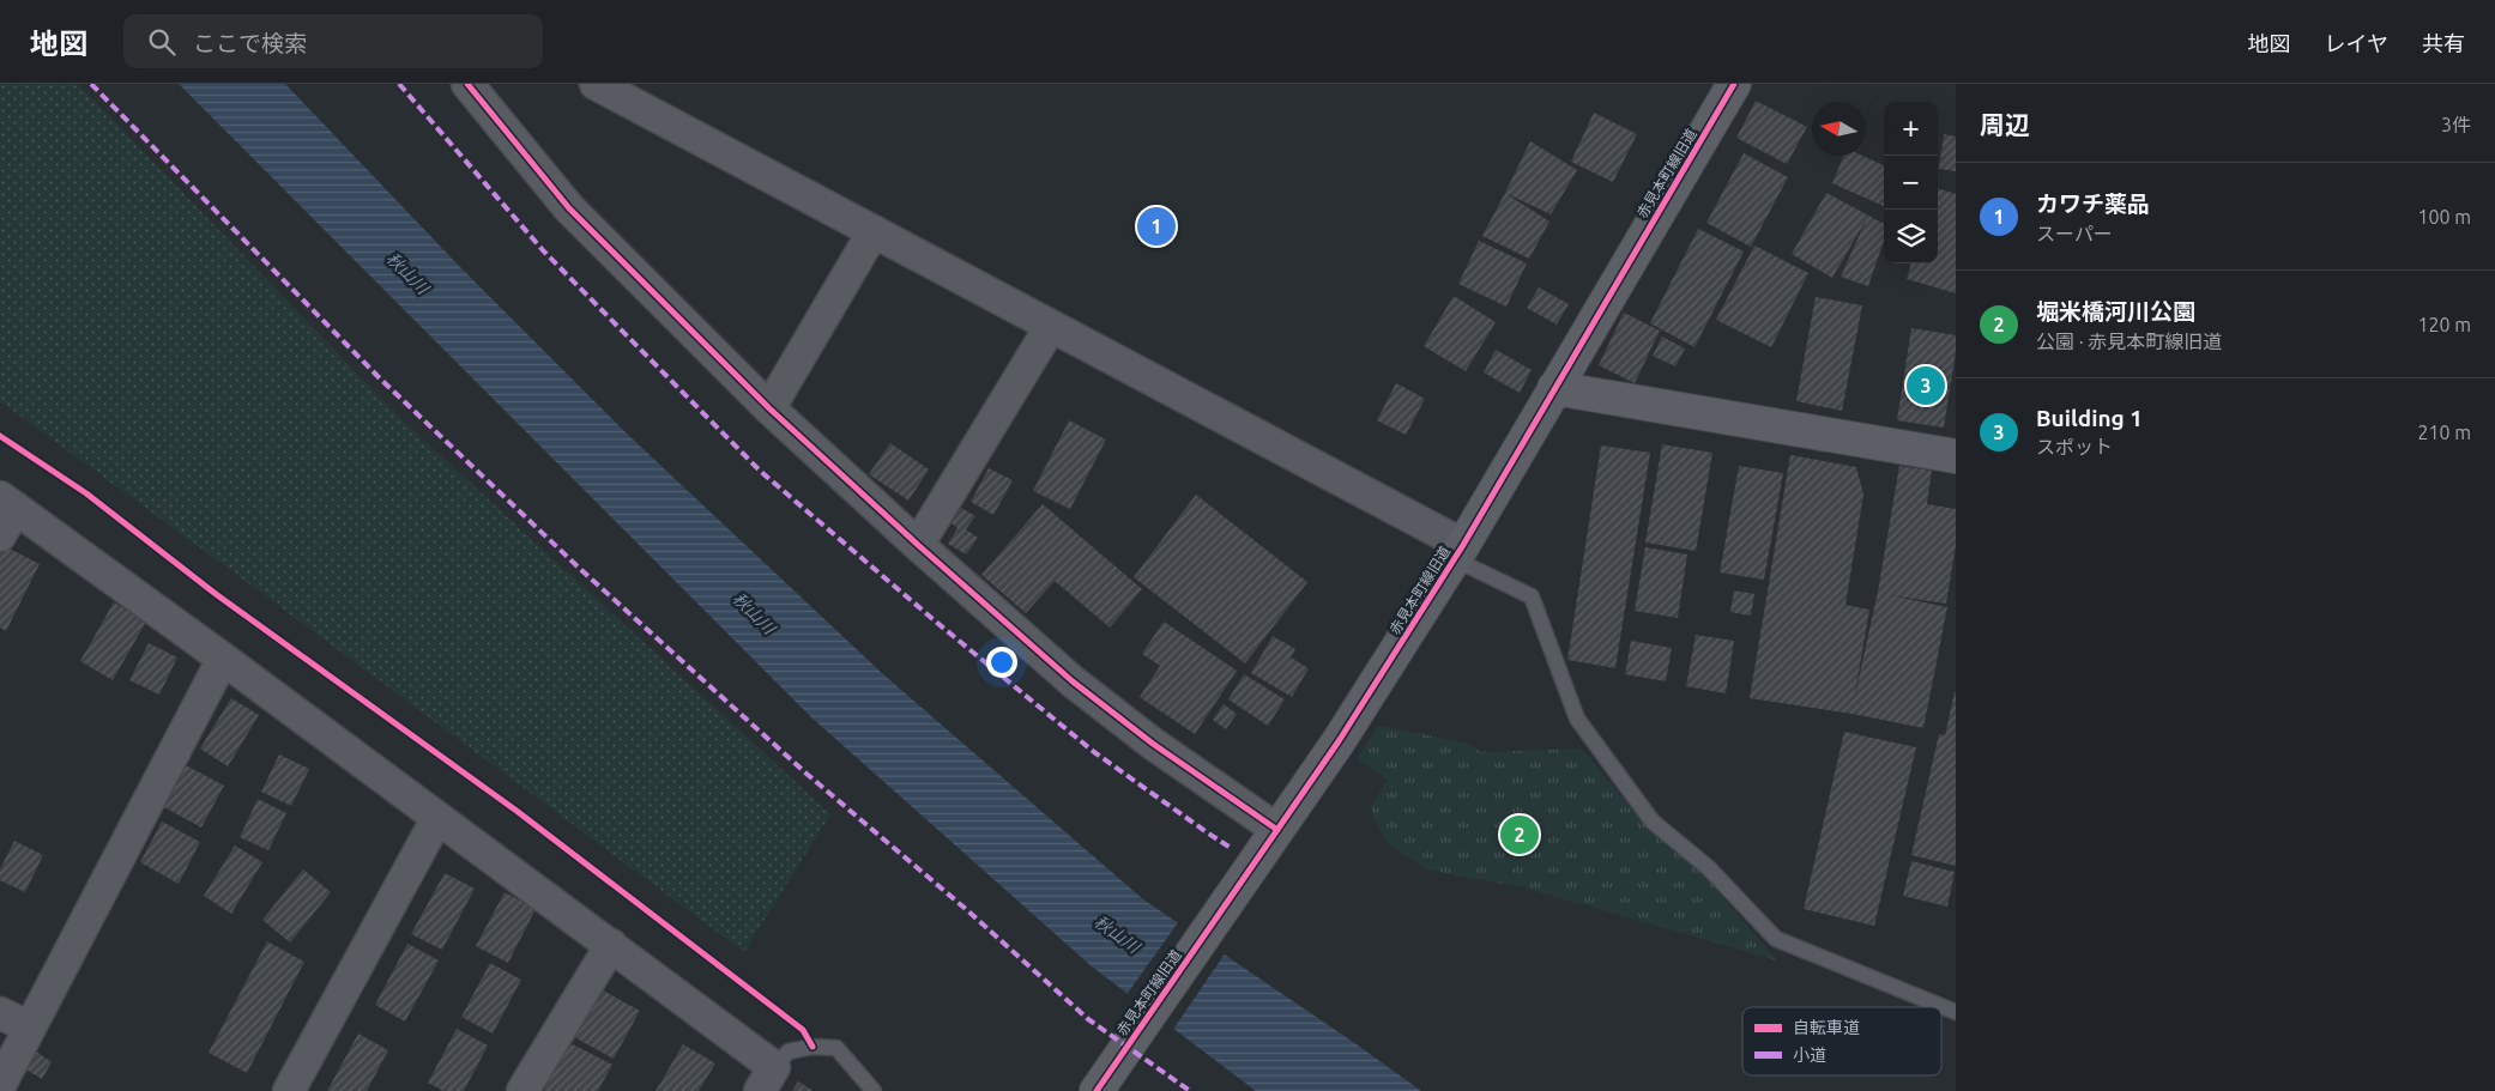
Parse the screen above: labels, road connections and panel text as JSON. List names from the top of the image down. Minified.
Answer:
{"streets":{"street":["赤見本町線旧道"]},"water":["秋山川"],"legend":["自転車道","小道"],"north":"left","page":{"header":"地図","search":"ここで検索","nav":["地図","レイヤ","共有"],"heading":["周辺","3件"],"map_buttons":["+","−"],"list":[{"mark":"1","name":"カワチ薬品","note":"スーパー","value":"100 m"},{"mark":"2","name":"堀米橋河川公園","note":"公園 · 赤見本町線旧道","value":"120 m"},{"mark":"3","name":"Building 1","note":"スポット","value":"210 m"}],"pins":["1","3","2"]}}
